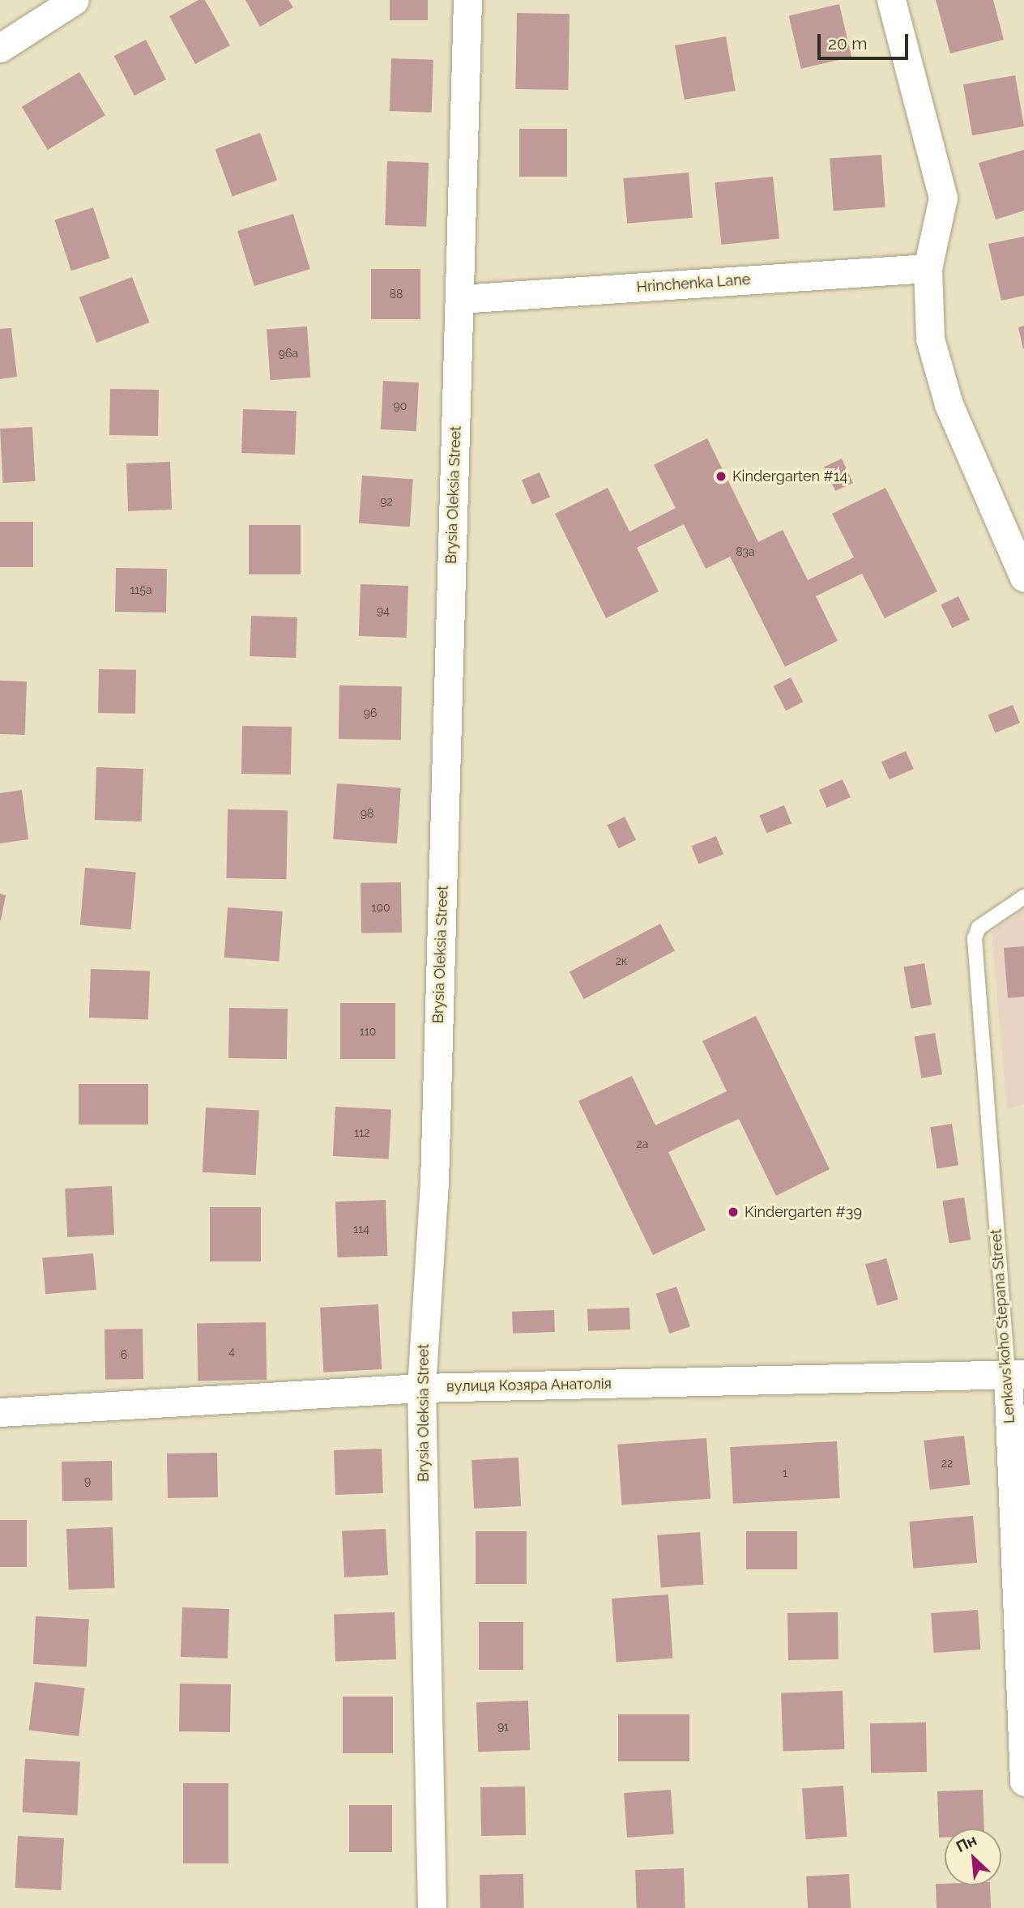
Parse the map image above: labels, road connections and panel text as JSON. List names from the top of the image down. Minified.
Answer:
{"streets":{"street":["Hrinchenka Lane","Brysia Oleksia Street","Lenkavsʹkoho Stepana Street","вулиця Козяра Анатолія"]},"crossings":[["Hrinchenka Lane","Brysia Oleksia Street"],["Brysia Oleksia Street","вулиця Козяра Анатолія"],["Lenkavsʹkoho Stepana Street","вулиця Козяра Анатолія"]],"places":["Kindergarten #14","Kindergarten #39"],"house_numbers":["88","96а","90","92","83а","115а","94","96","98","100","2к","110","112","2а","114","4","6","22","1","9","91"],"scale_bar":"20 m","north":"top left"}
